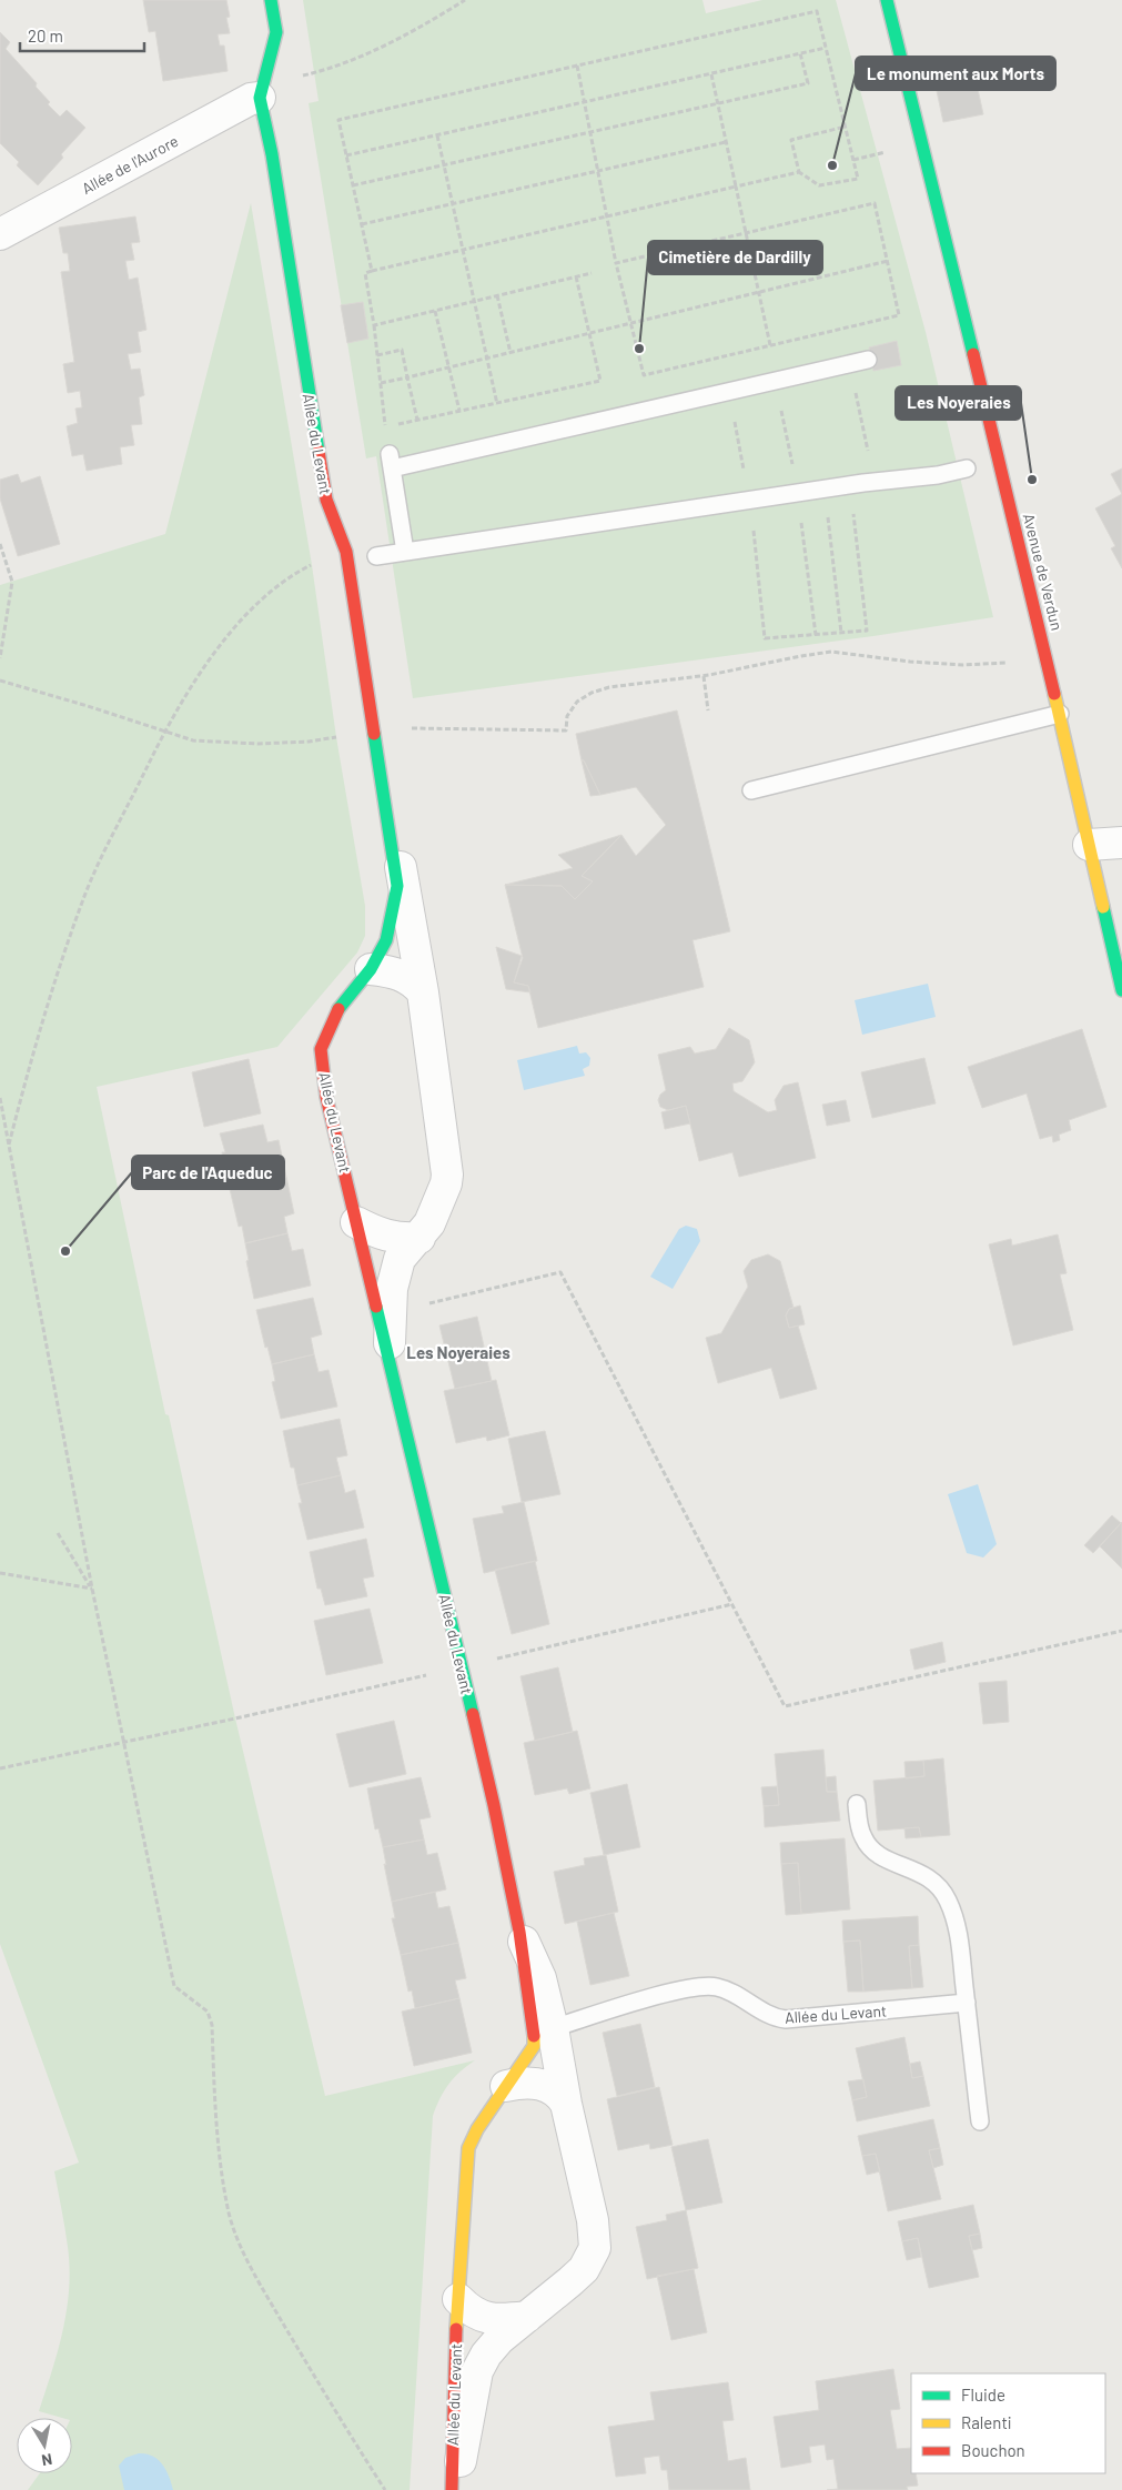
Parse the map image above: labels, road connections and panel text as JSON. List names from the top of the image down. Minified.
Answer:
{"streets":{"street":["Allée de l'Aurore","Allée du Levant","Avenue de Verdun"]},"crossings":[["Allée de l'Aurore","Allée du Levant"]],"districts":["Les Noyeraies"],"places":["Le monument aux Morts","Cimetière de Dardilly","Les Noyeraies","Parc de l'Aqueduc"],"legend":["Fluide","Ralenti","Bouchon"],"scale_bar":"20 m","north":"bottom"}
